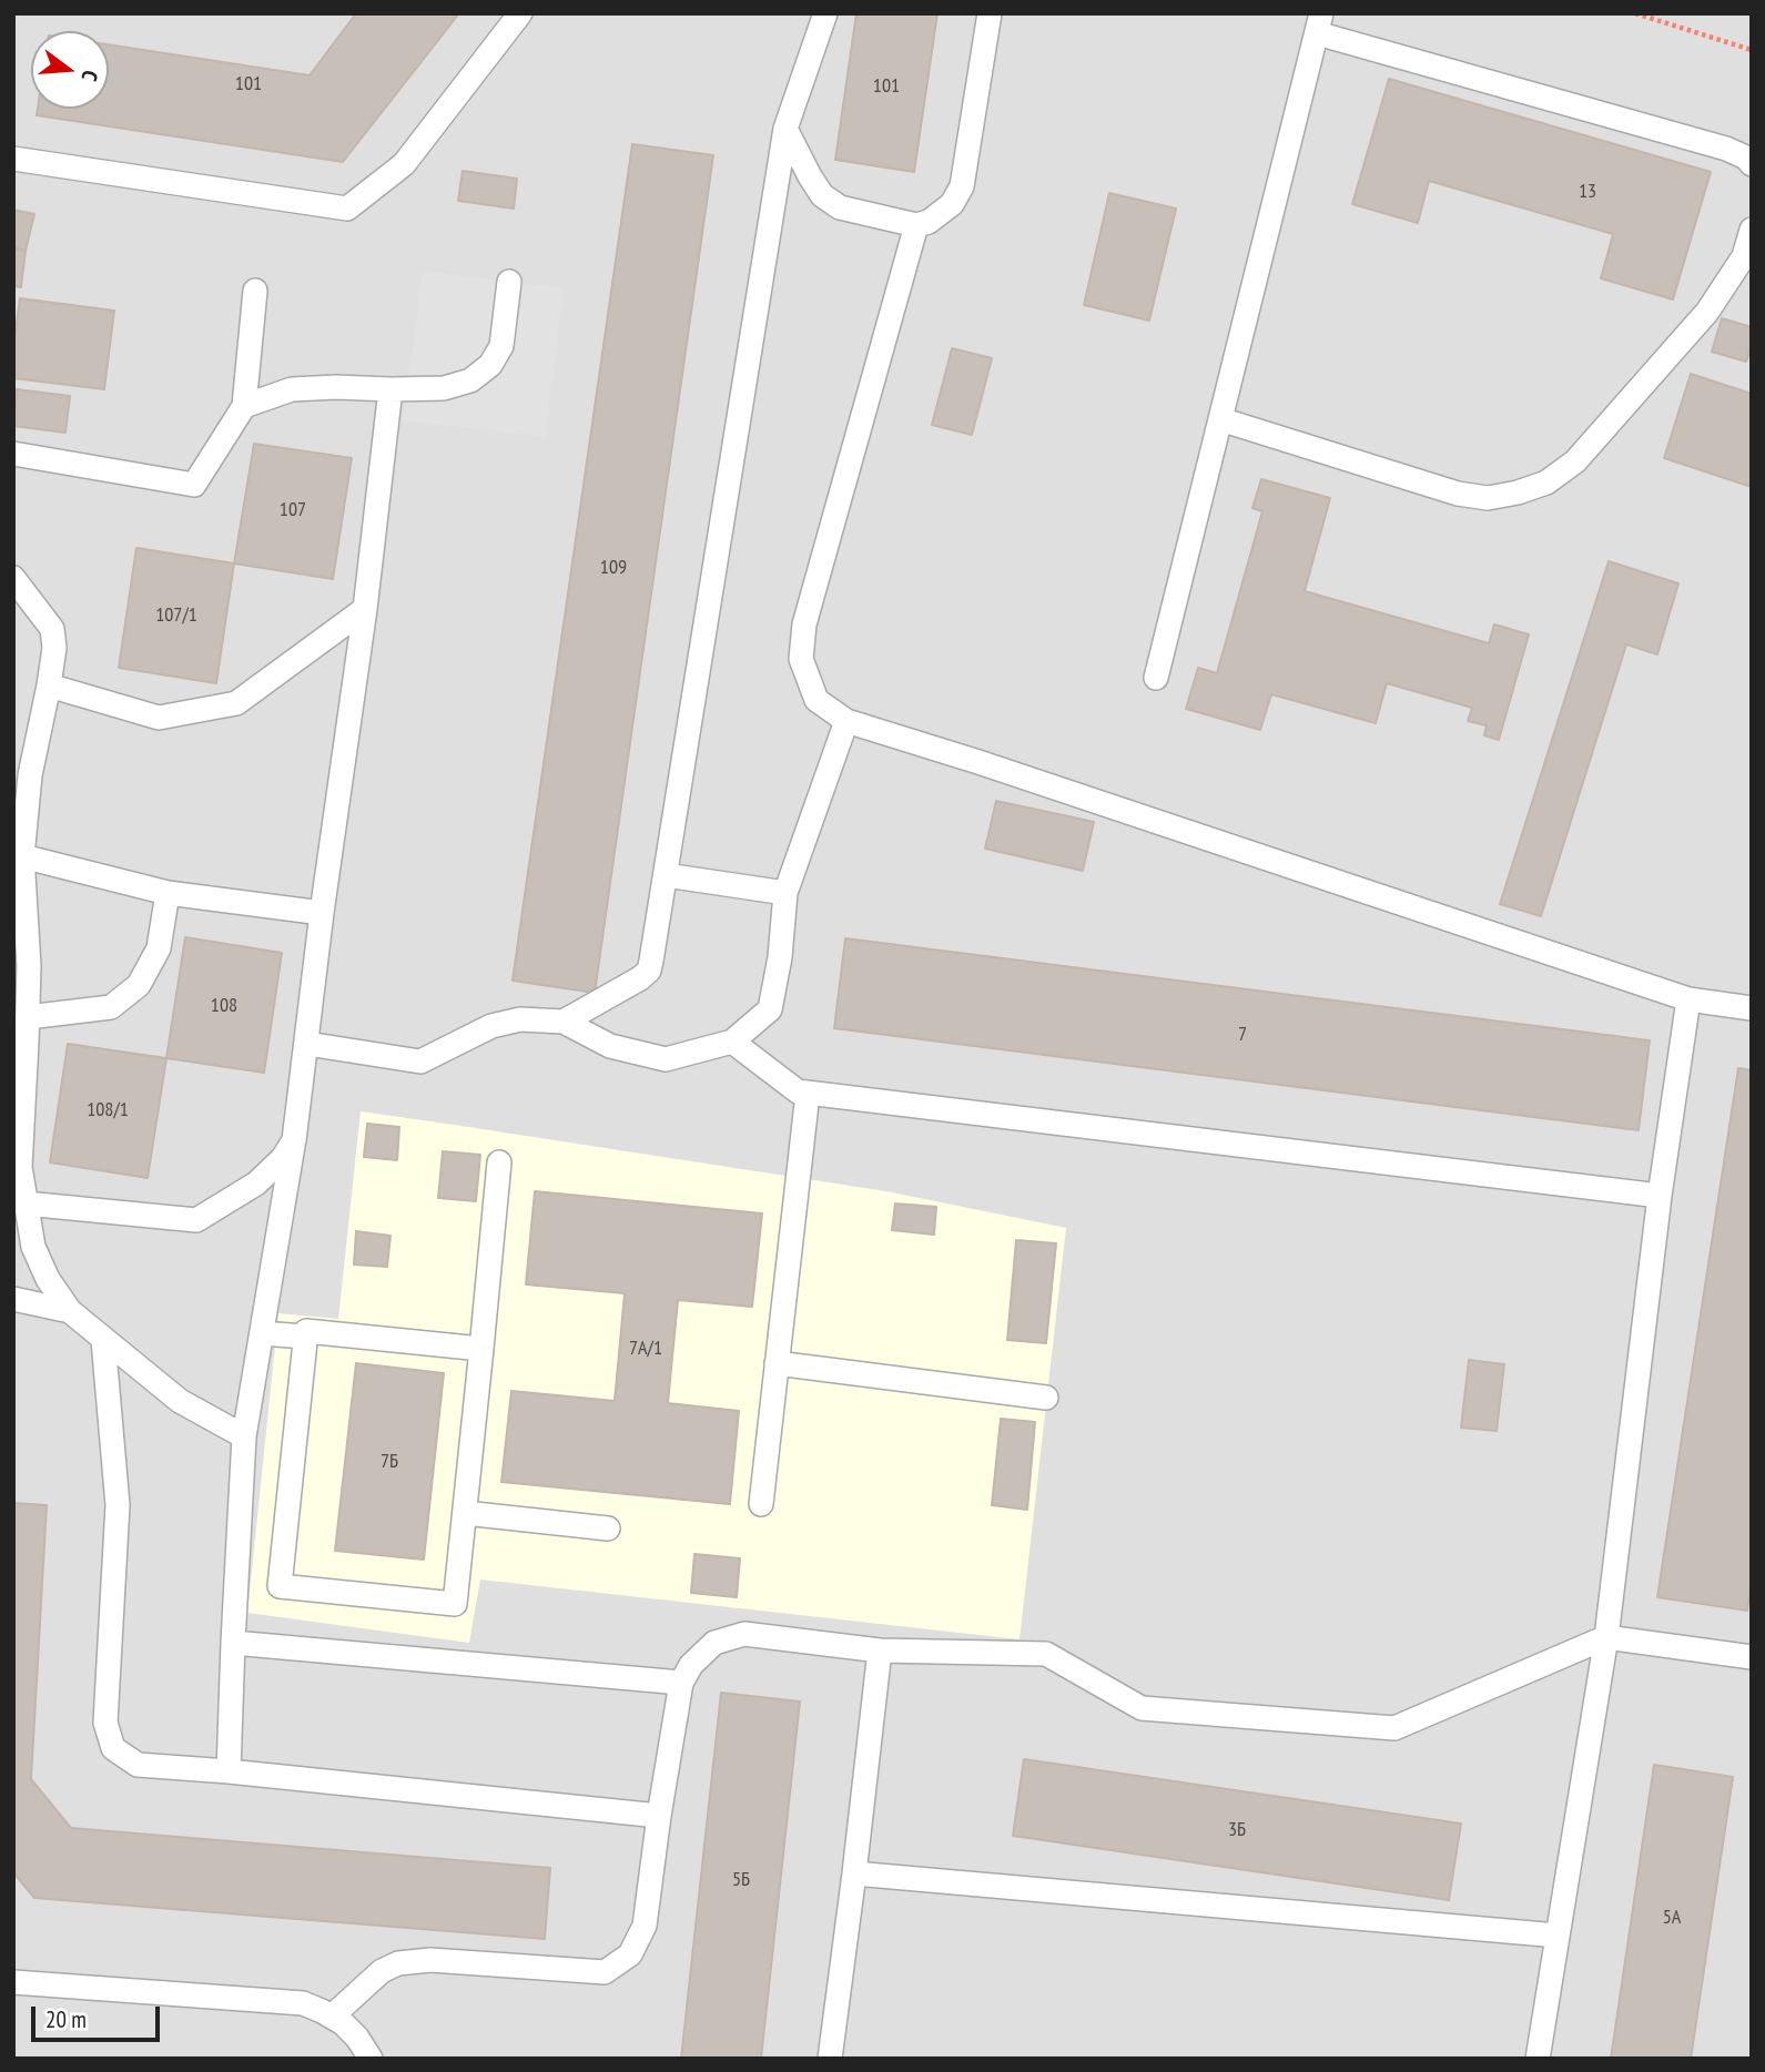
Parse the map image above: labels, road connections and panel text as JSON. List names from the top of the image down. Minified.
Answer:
{"house_numbers":["101","101","13","107","109","107/1","108","7","108/1","7А/1","7Б","3Б","5Б","5А"],"scale_bar":"20 m","north":"right"}
